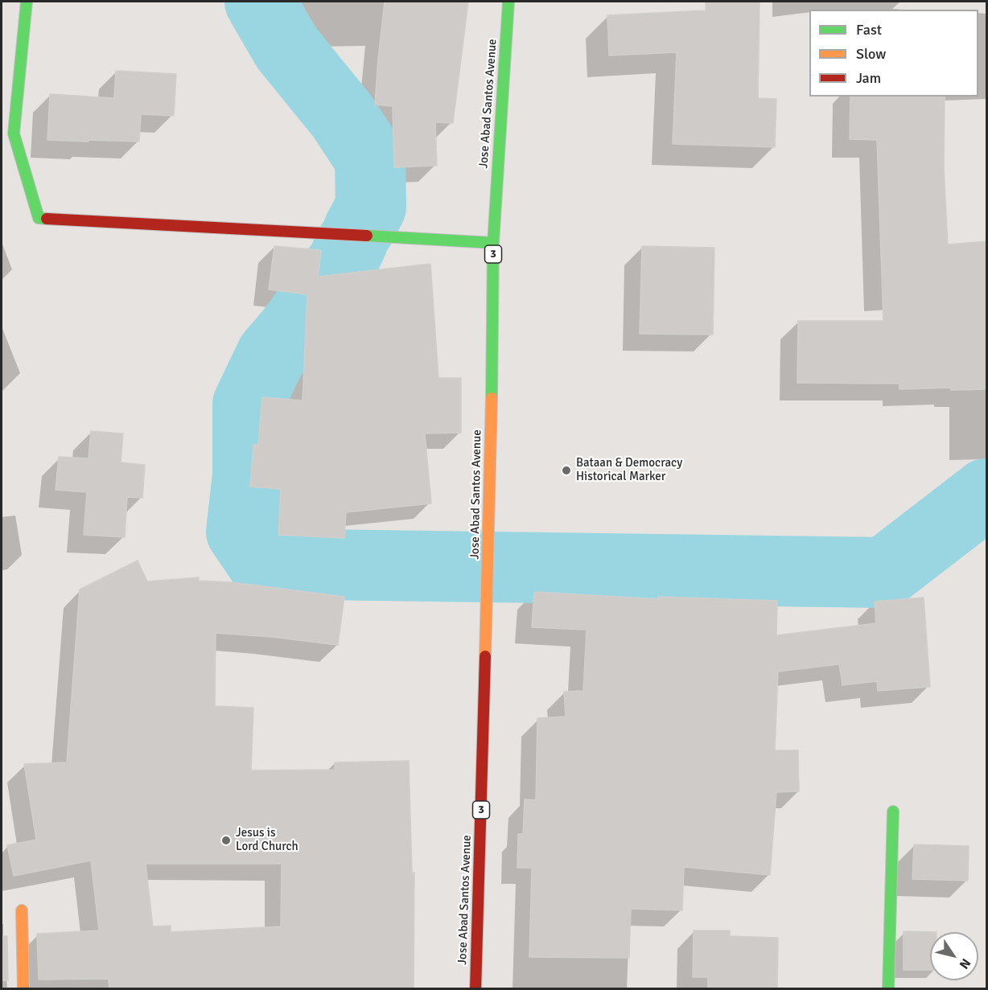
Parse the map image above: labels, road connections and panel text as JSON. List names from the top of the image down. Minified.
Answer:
{"streets":{"main road":["Jose Abad Santos Avenue","3"]},"places":["Bataan & Democracy Historical Marker","Jesus is Lord Church"],"legend":["Fast","Slow","Jam"],"north":"bottom right"}
